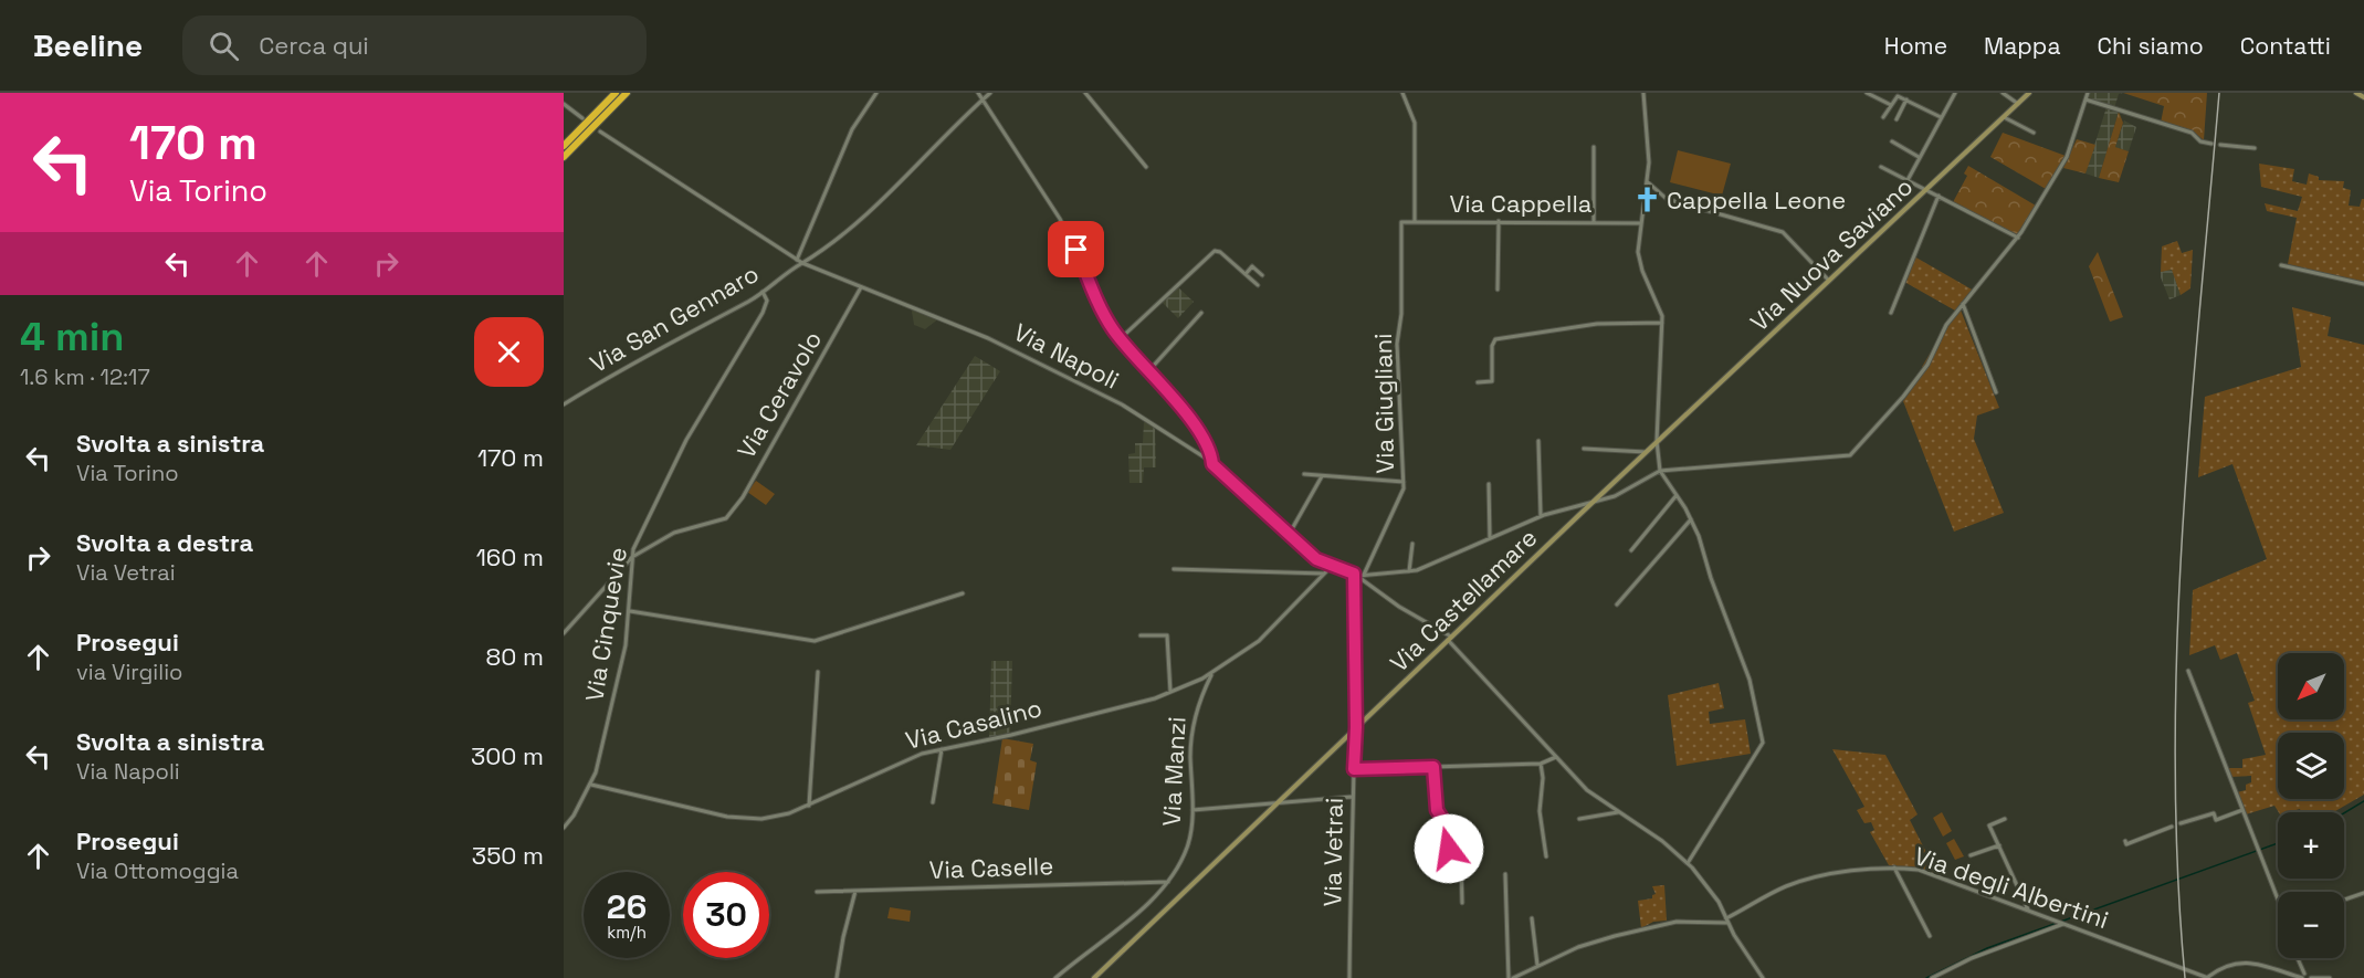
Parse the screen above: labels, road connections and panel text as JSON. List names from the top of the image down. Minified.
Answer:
{"streets":{"main road":["Via Nuova Saviano","Via Castellamare"],"street":["Via Cappella","Via San Gennaro","Via Napoli","Via Ceravolo","Via Giugliani","Via Cinquevie","Via Casalino","Via Manzi","Via Vetrai","Via Caselle","Via degli Albertini"]},"crossings":[["Via Cappella","Via Giugliani"],["Via Nuova Saviano","Via Castellamare"],["Via San Gennaro","Via Napoli"],["Via San Gennaro","Via Cinquevie"],["Via Napoli","Via Ceravolo"],["Via Napoli","Via Castellamare"],["Via Napoli","Via Casalino"],["Via Napoli","Via Vetrai"],["Via Napoli","Via degli Albertini"],["Via Ceravolo","Via Cinquevie"],["Via Castellamare","Via Vetrai"],["Via Cinquevie","Via Casalino"],["Via Casalino","Via Manzi"],["Via Manzi","Via Caselle"]],"places":{"church":["Cappella Leone"]},"north":"bottom left","page":{"header":"Beeline","search":"Cerca qui","nav":["Home","Mappa","Chi siamo","Contatti"],"turn":["170 m","Via Torino"],"heading":["4 min","1.6 km · 12:17"],"list":[{"name":"Svolta a sinistra","note":"Via Torino","value":"170 m"},{"name":"Svolta a destra","note":"Via Vetrai","value":"160 m"},{"name":"Prosegui","note":"via Virgilio","value":"80 m"},{"name":"Svolta a sinistra","note":"Via Napoli","value":"300 m"},{"name":"Prosegui","note":"Via Ottomoggia","value":"350 m"}],"map_buttons":["+","−"],"speed":"26 km/h","limit":"30"}}
